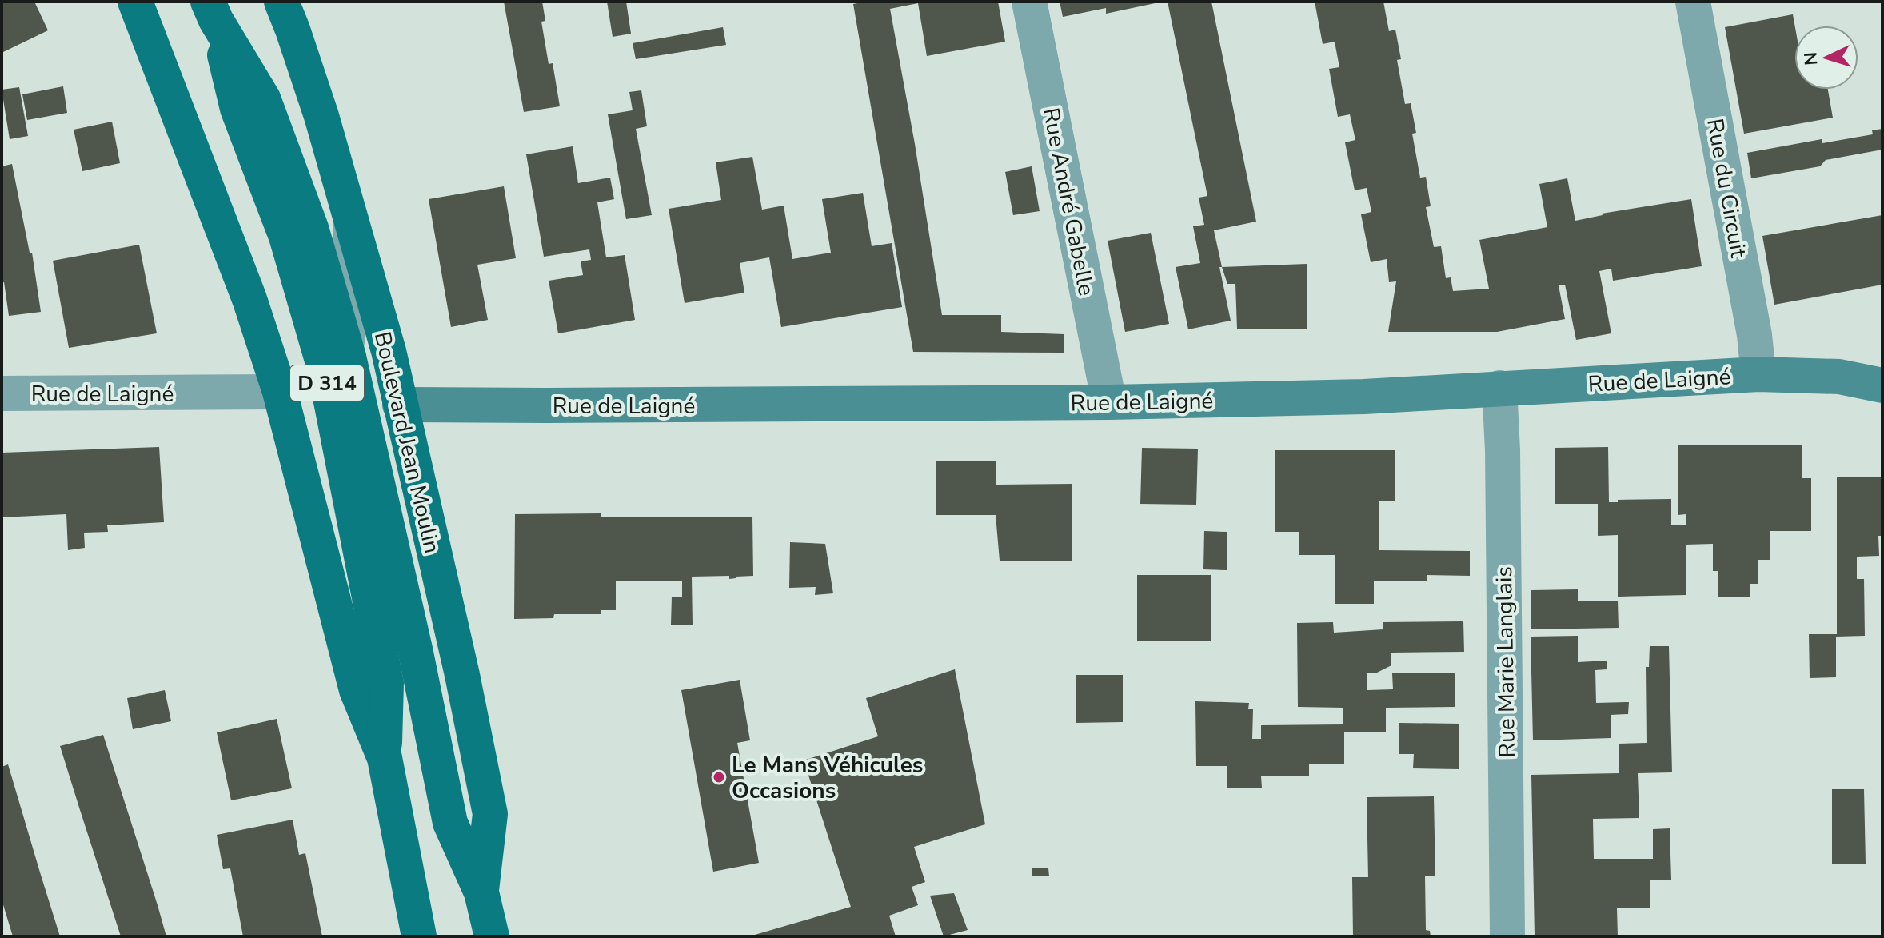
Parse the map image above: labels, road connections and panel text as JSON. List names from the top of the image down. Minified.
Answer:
{"streets":{"main road":["D 314","Boulevard Jean Moulin"],"street":["Rue du Circuit","Rue André Gabelle","Rue de Laigné","Rue Marie Langlais"]},"crossings":[["Rue du Circuit","Rue de Laigné"],["Rue André Gabelle","Rue de Laigné"],["Rue de Laigné","Boulevard Jean Moulin"],["Rue de Laigné","Rue Marie Langlais"],["D 314","Boulevard Jean Moulin"]],"places":["Le Mans Véhicules Occasions"],"north":"left"}
